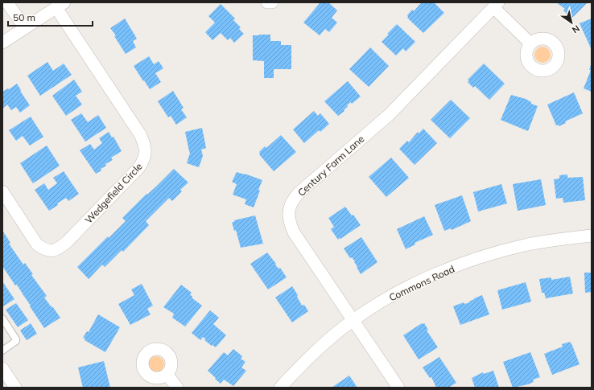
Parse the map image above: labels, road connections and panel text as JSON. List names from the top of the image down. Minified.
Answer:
{"streets":{"street":["Century Farm Lane","Wedgefield Circle","Commons Road"]},"crossings":[["Century Farm Lane","Commons Road"]],"scale_bar":"50 m","north":"bottom right"}
